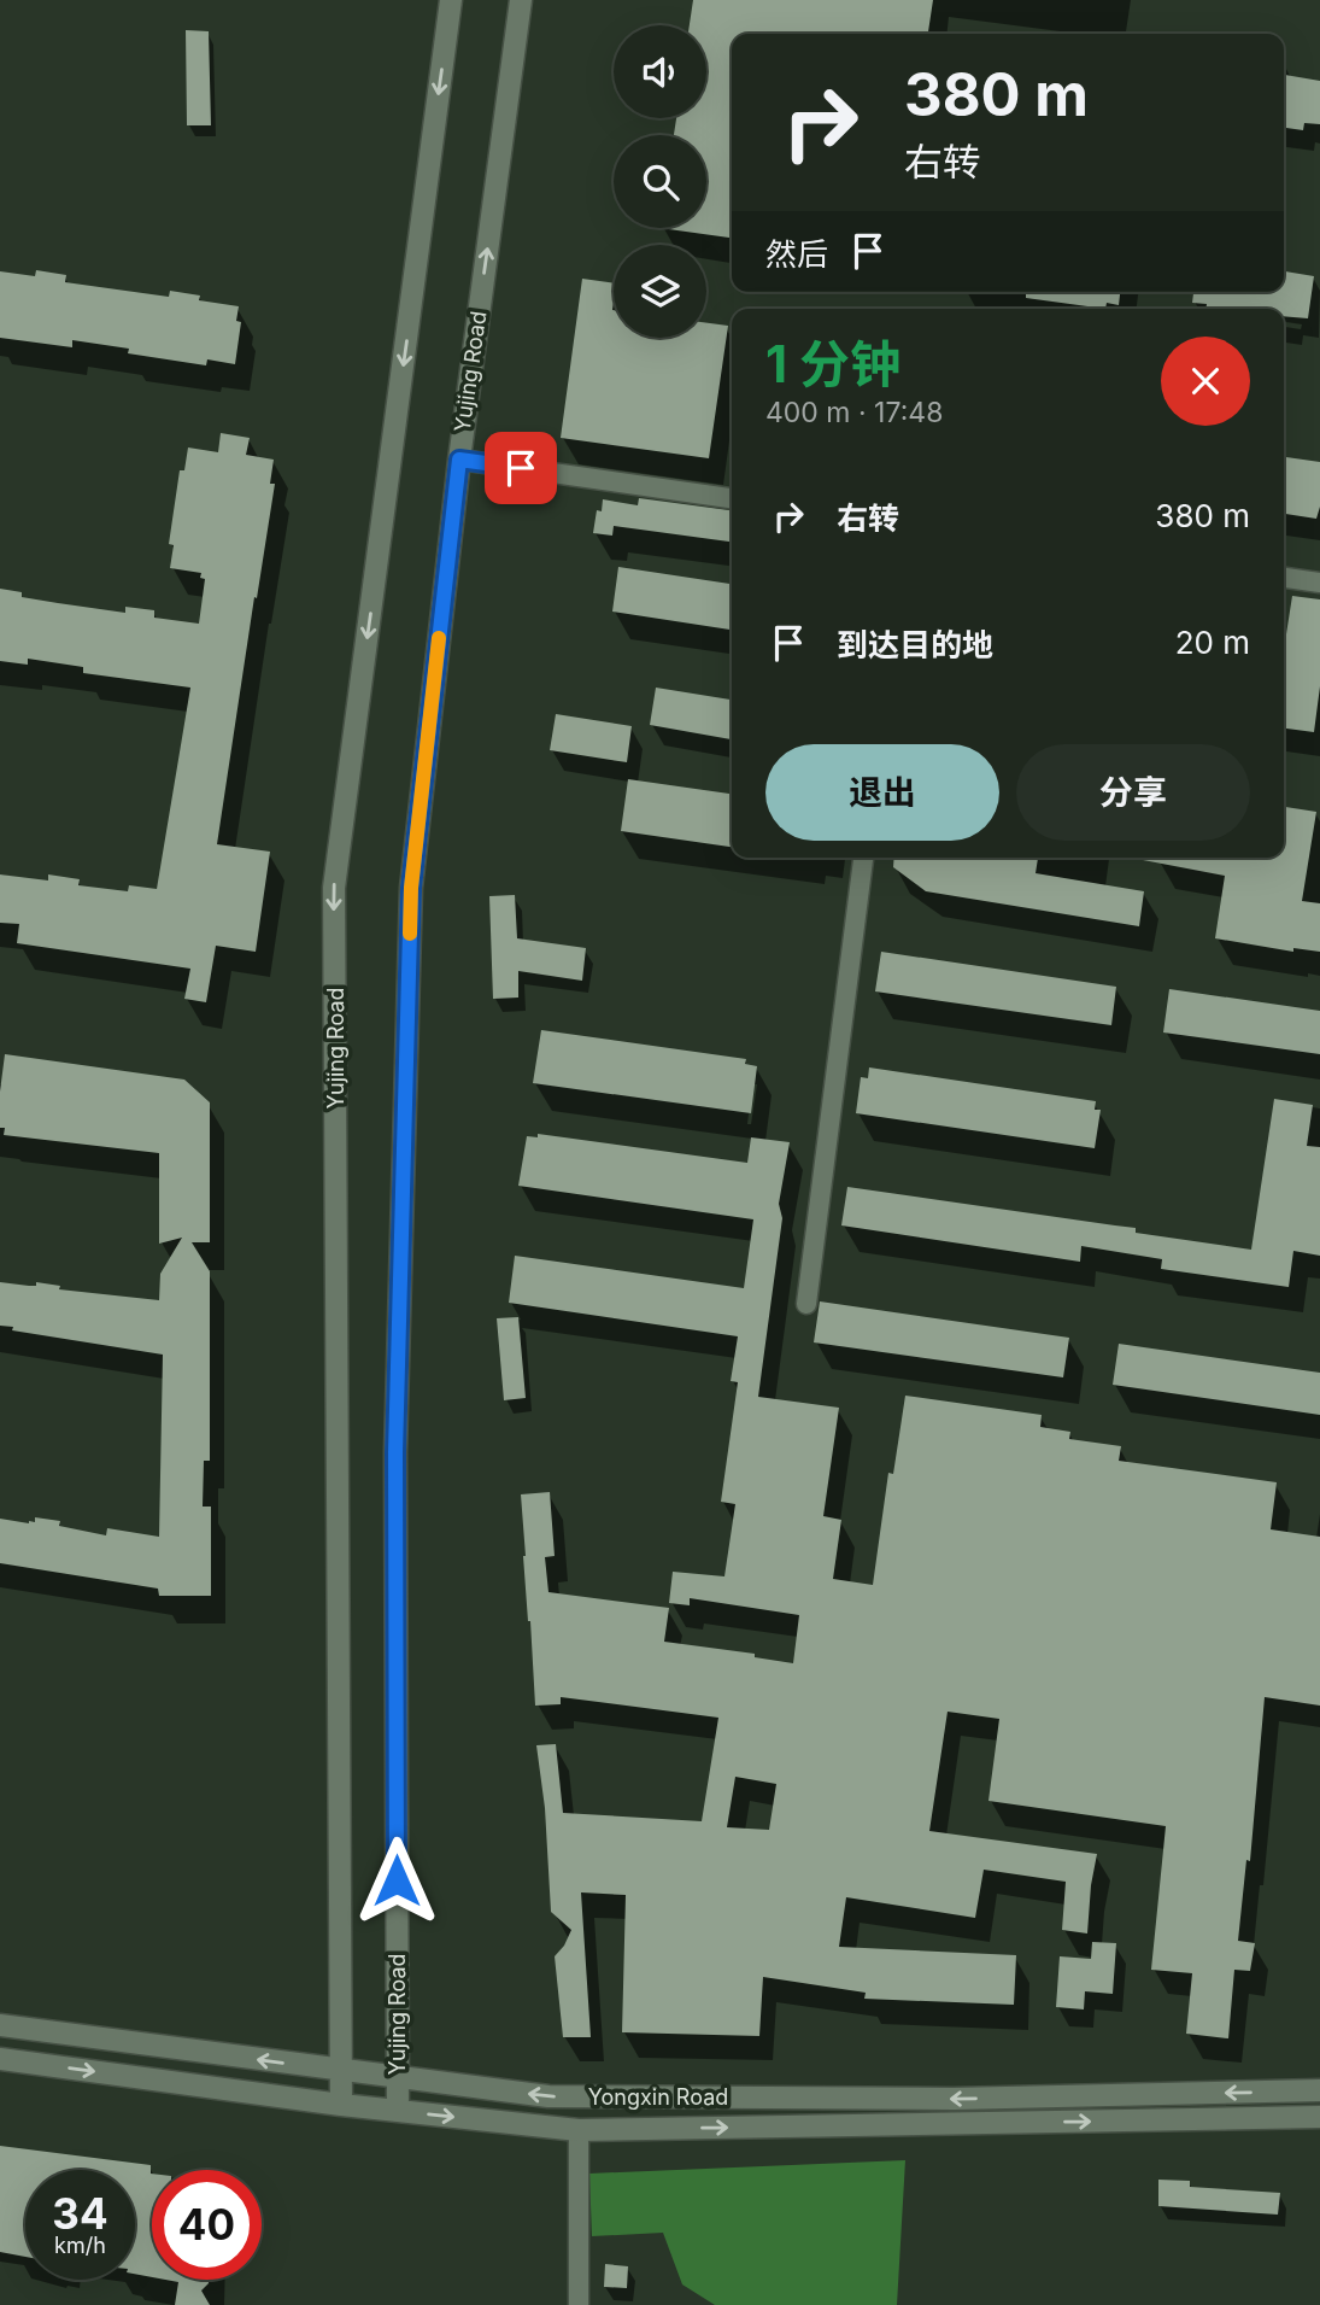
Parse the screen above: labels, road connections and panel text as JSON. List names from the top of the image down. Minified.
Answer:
{"streets":{"street":["Yujing Road","Yongxin Road"]},"crossings":[["Yujing Road","Yongxin Road"]],"page":{"turn":["380 m","右转"],"then":"然后","heading":["1 分钟","400 m · 17:48"],"list":[{"name":"右转","value":"380 m"},{"name":"到达目的地","value":"20 m"}],"buttons":["退出","分享"],"speed":"34 km/h","limit":"40"}}
